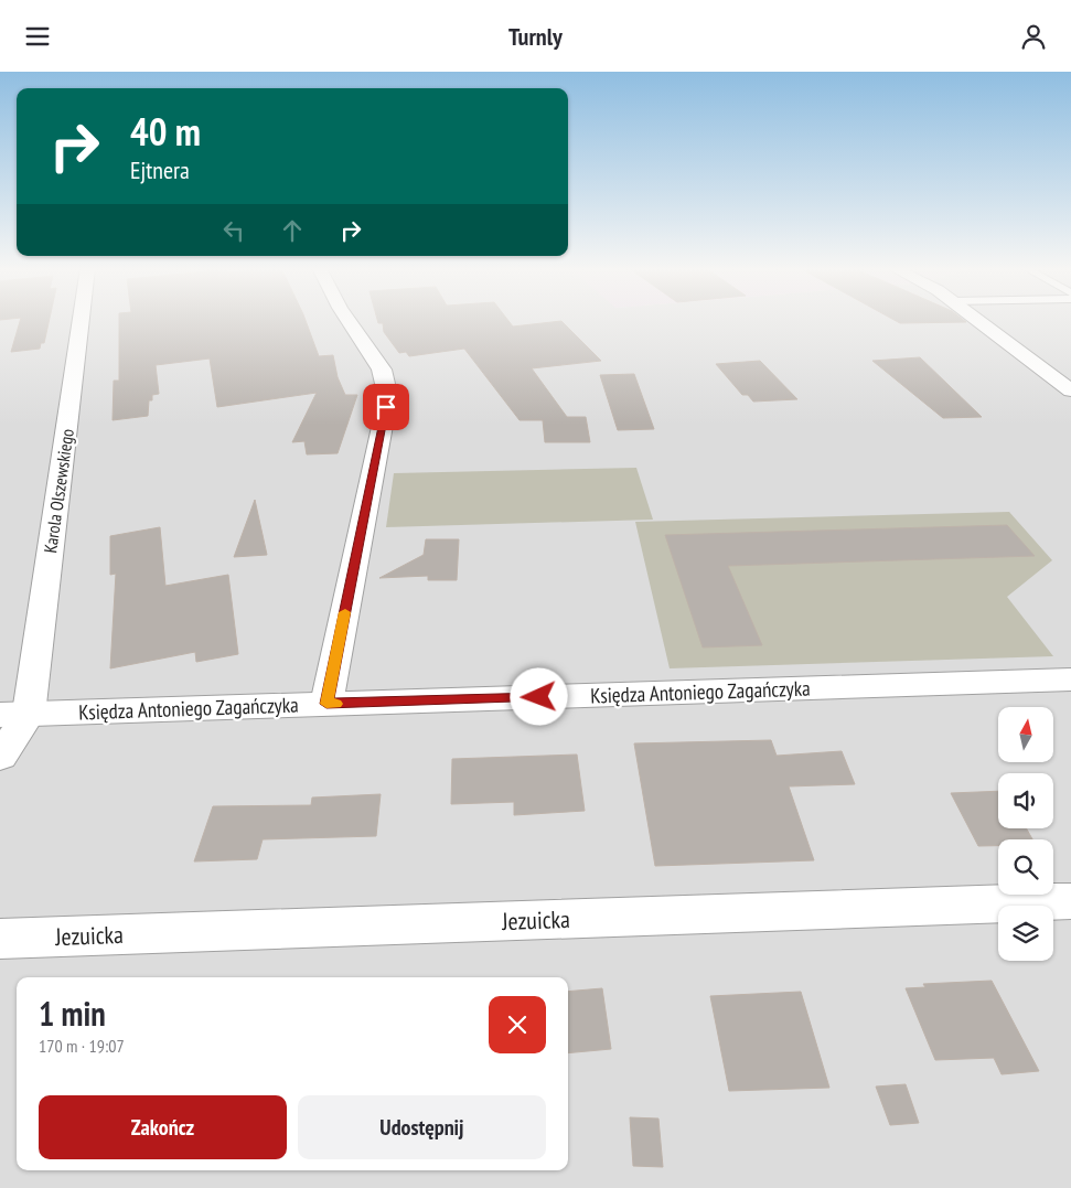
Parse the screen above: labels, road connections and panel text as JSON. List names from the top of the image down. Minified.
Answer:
{"streets":{"street":["Karola Olszewskiego","Księdza Antoniego Zagańczyka","Jezuicka"]},"crossings":[["Karola Olszewskiego","Księdza Antoniego Zagańczyka"]],"north":"top","page":{"header":"Turnly","turn":["40 m","Ejtnera"],"heading":["1 min","170 m · 19:07"],"buttons":["Zakończ","Udostępnij"]}}
